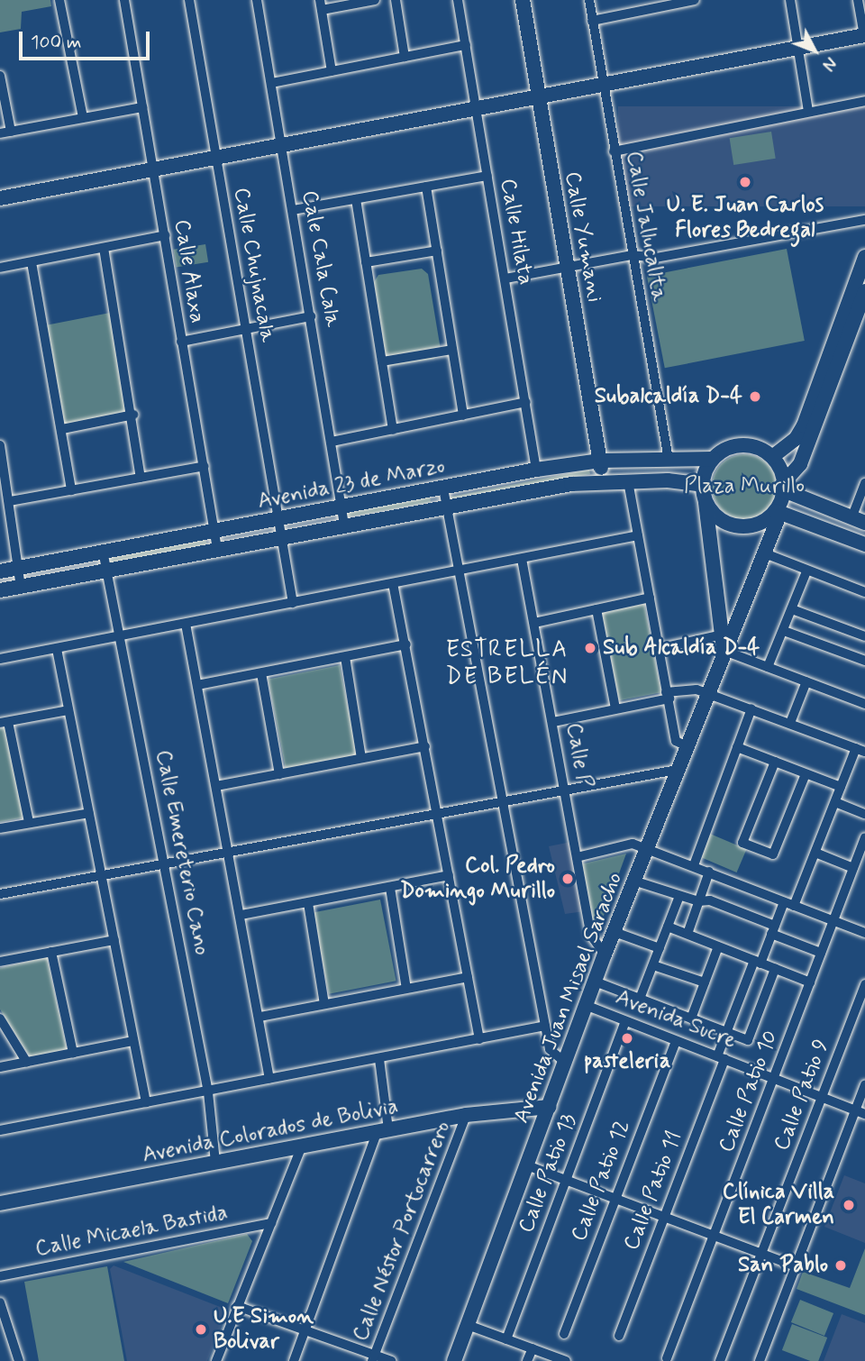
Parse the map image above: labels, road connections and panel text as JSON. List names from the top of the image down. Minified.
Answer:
{"streets":{"street":["Calle Jallucallta","Calle Hilata","Calle Yumani","Cale Cala Cala","Calle Chujnacala","Calle Alaxa","Avenida 23 de Marzo","Calle P","Calle Emereterio Cano","Avenida Juan Misael Saracho","Avenida Sucre","Calle Patio 10","Calle Patio 9","Avenida Colorados de Bolivia","Calle Patio 13","Calle Patio 12","Calle Patio 11","Calle Micaela Bastida","Calle Néstor Portocarrero"]},"crossings":[["Calle Jallucallta","Avenida 23 de Marzo"],["Calle Hilata","Avenida 23 de Marzo"],["Calle Yumani","Avenida 23 de Marzo"],["Cale Cala Cala","Avenida 23 de Marzo"],["Calle Chujnacala","Avenida 23 de Marzo"],["Calle Alaxa","Avenida 23 de Marzo"],["Avenida 23 de Marzo","Calle Emereterio Cano"],["Avenida 23 de Marzo","Avenida Juan Misael Saracho"],["Calle P","Avenida Juan Misael Saracho"],["Calle Emereterio Cano","Avenida Colorados de Bolivia"],["Avenida Juan Misael Saracho","Avenida Sucre"],["Avenida Juan Misael Saracho","Avenida Colorados de Bolivia"],["Avenida Sucre","Calle Patio 10"],["Avenida Sucre","Calle Patio 9"],["Avenida Sucre","Calle Patio 13"],["Avenida Sucre","Calle Patio 12"],["Avenida Sucre","Calle Patio 11"],["Avenida Colorados de Bolivia","Calle Néstor Portocarrero"]],"districts":["ESTRELLA DE BELÉN"],"parks":["Plaza Murillo"],"places":["U. E. Juan Carlos Flores Bedregal","Subalcaldía D-4","Sub Alcaldía D-4","Col. Pedro Domingo Murillo","pasteleria","Clínica Villa El Carmen","San Pablo","U.E Simon Bolivar"],"scale_bar":"100 m","north":"bottom right"}
